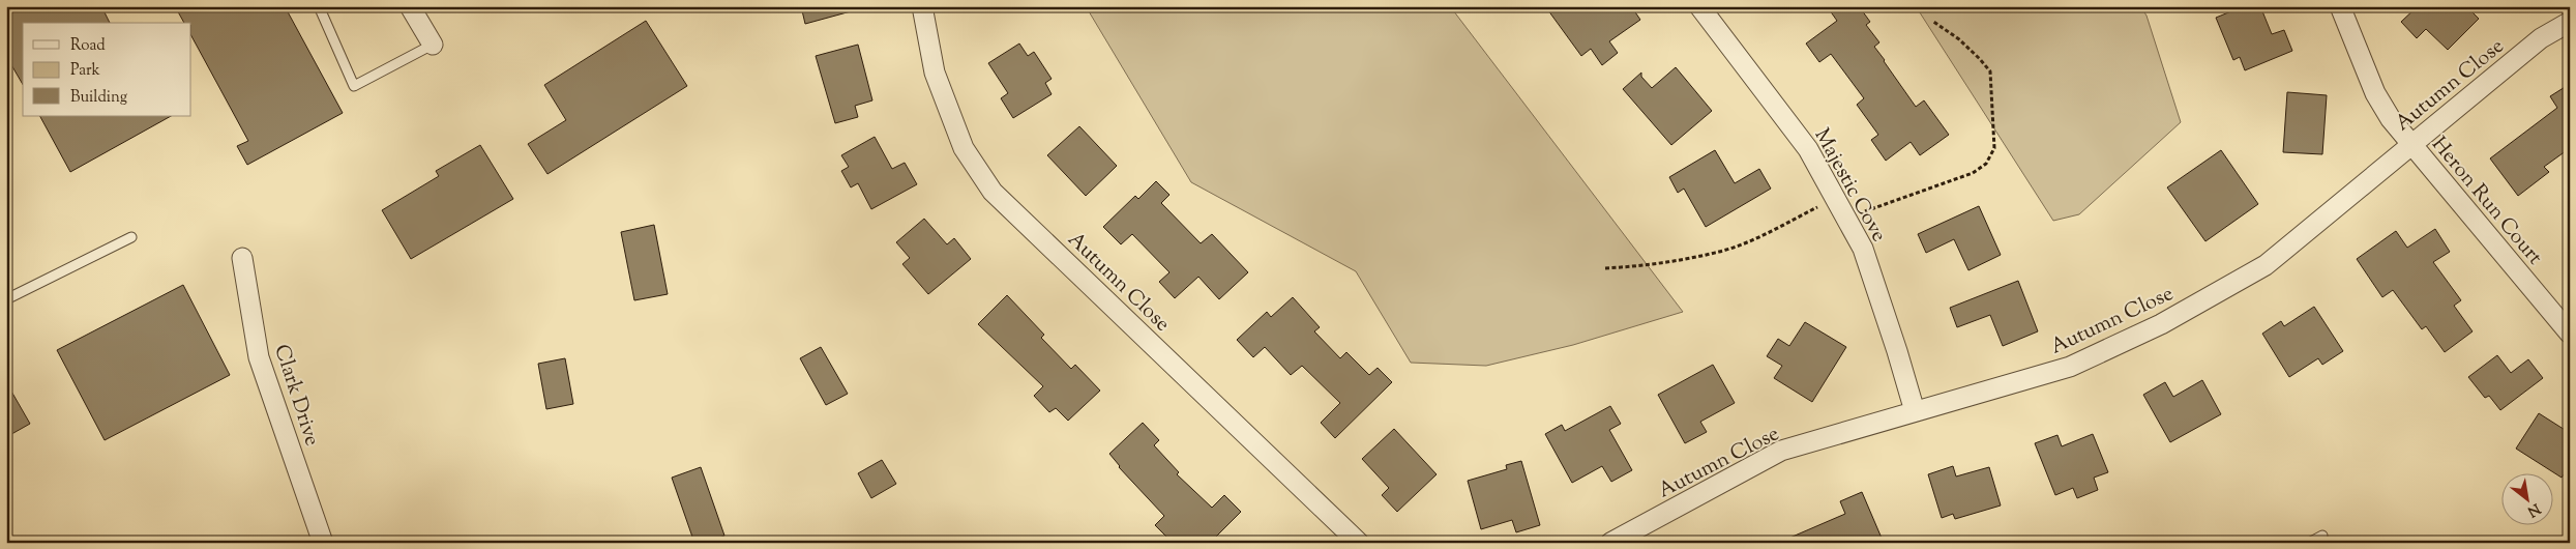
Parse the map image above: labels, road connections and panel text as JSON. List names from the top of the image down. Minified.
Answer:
{"streets":{"street":["Autumn Close","Majestic Cove","Heron Run Court","Clark Drive"]},"crossings":[["Autumn Close","Majestic Cove"],["Autumn Close","Heron Run Court"]],"legend":["Road","Park","Building"],"north":"bottom right"}
